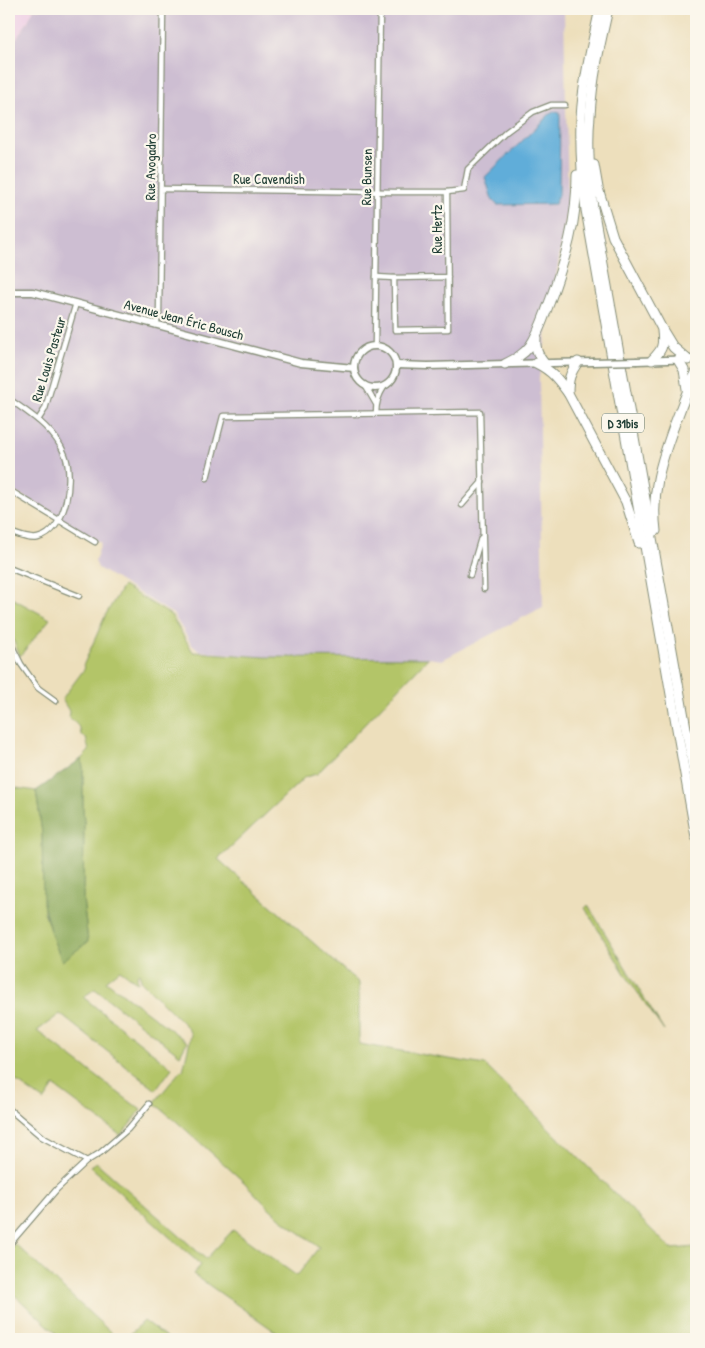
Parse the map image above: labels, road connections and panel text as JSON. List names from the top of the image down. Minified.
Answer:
{"streets":{"highway":["D 31bis"],"main road":["Avenue Jean Éric Bousch"],"street":["Rue Avogadro","Rue Bunsen","Rue Cavendish","Rue Hertz","Rue Louis Pasteur"]},"crossings":[["Rue Avogadro","Rue Cavendish"],["Rue Avogadro","Avenue Jean Éric Bousch"],["Rue Bunsen","Rue Cavendish"],["Rue Bunsen","Rue Hertz"],["Rue Bunsen","Avenue Jean Éric Bousch"],["Rue Cavendish","Rue Hertz"],["Avenue Jean Éric Bousch","Rue Louis Pasteur"]]}
